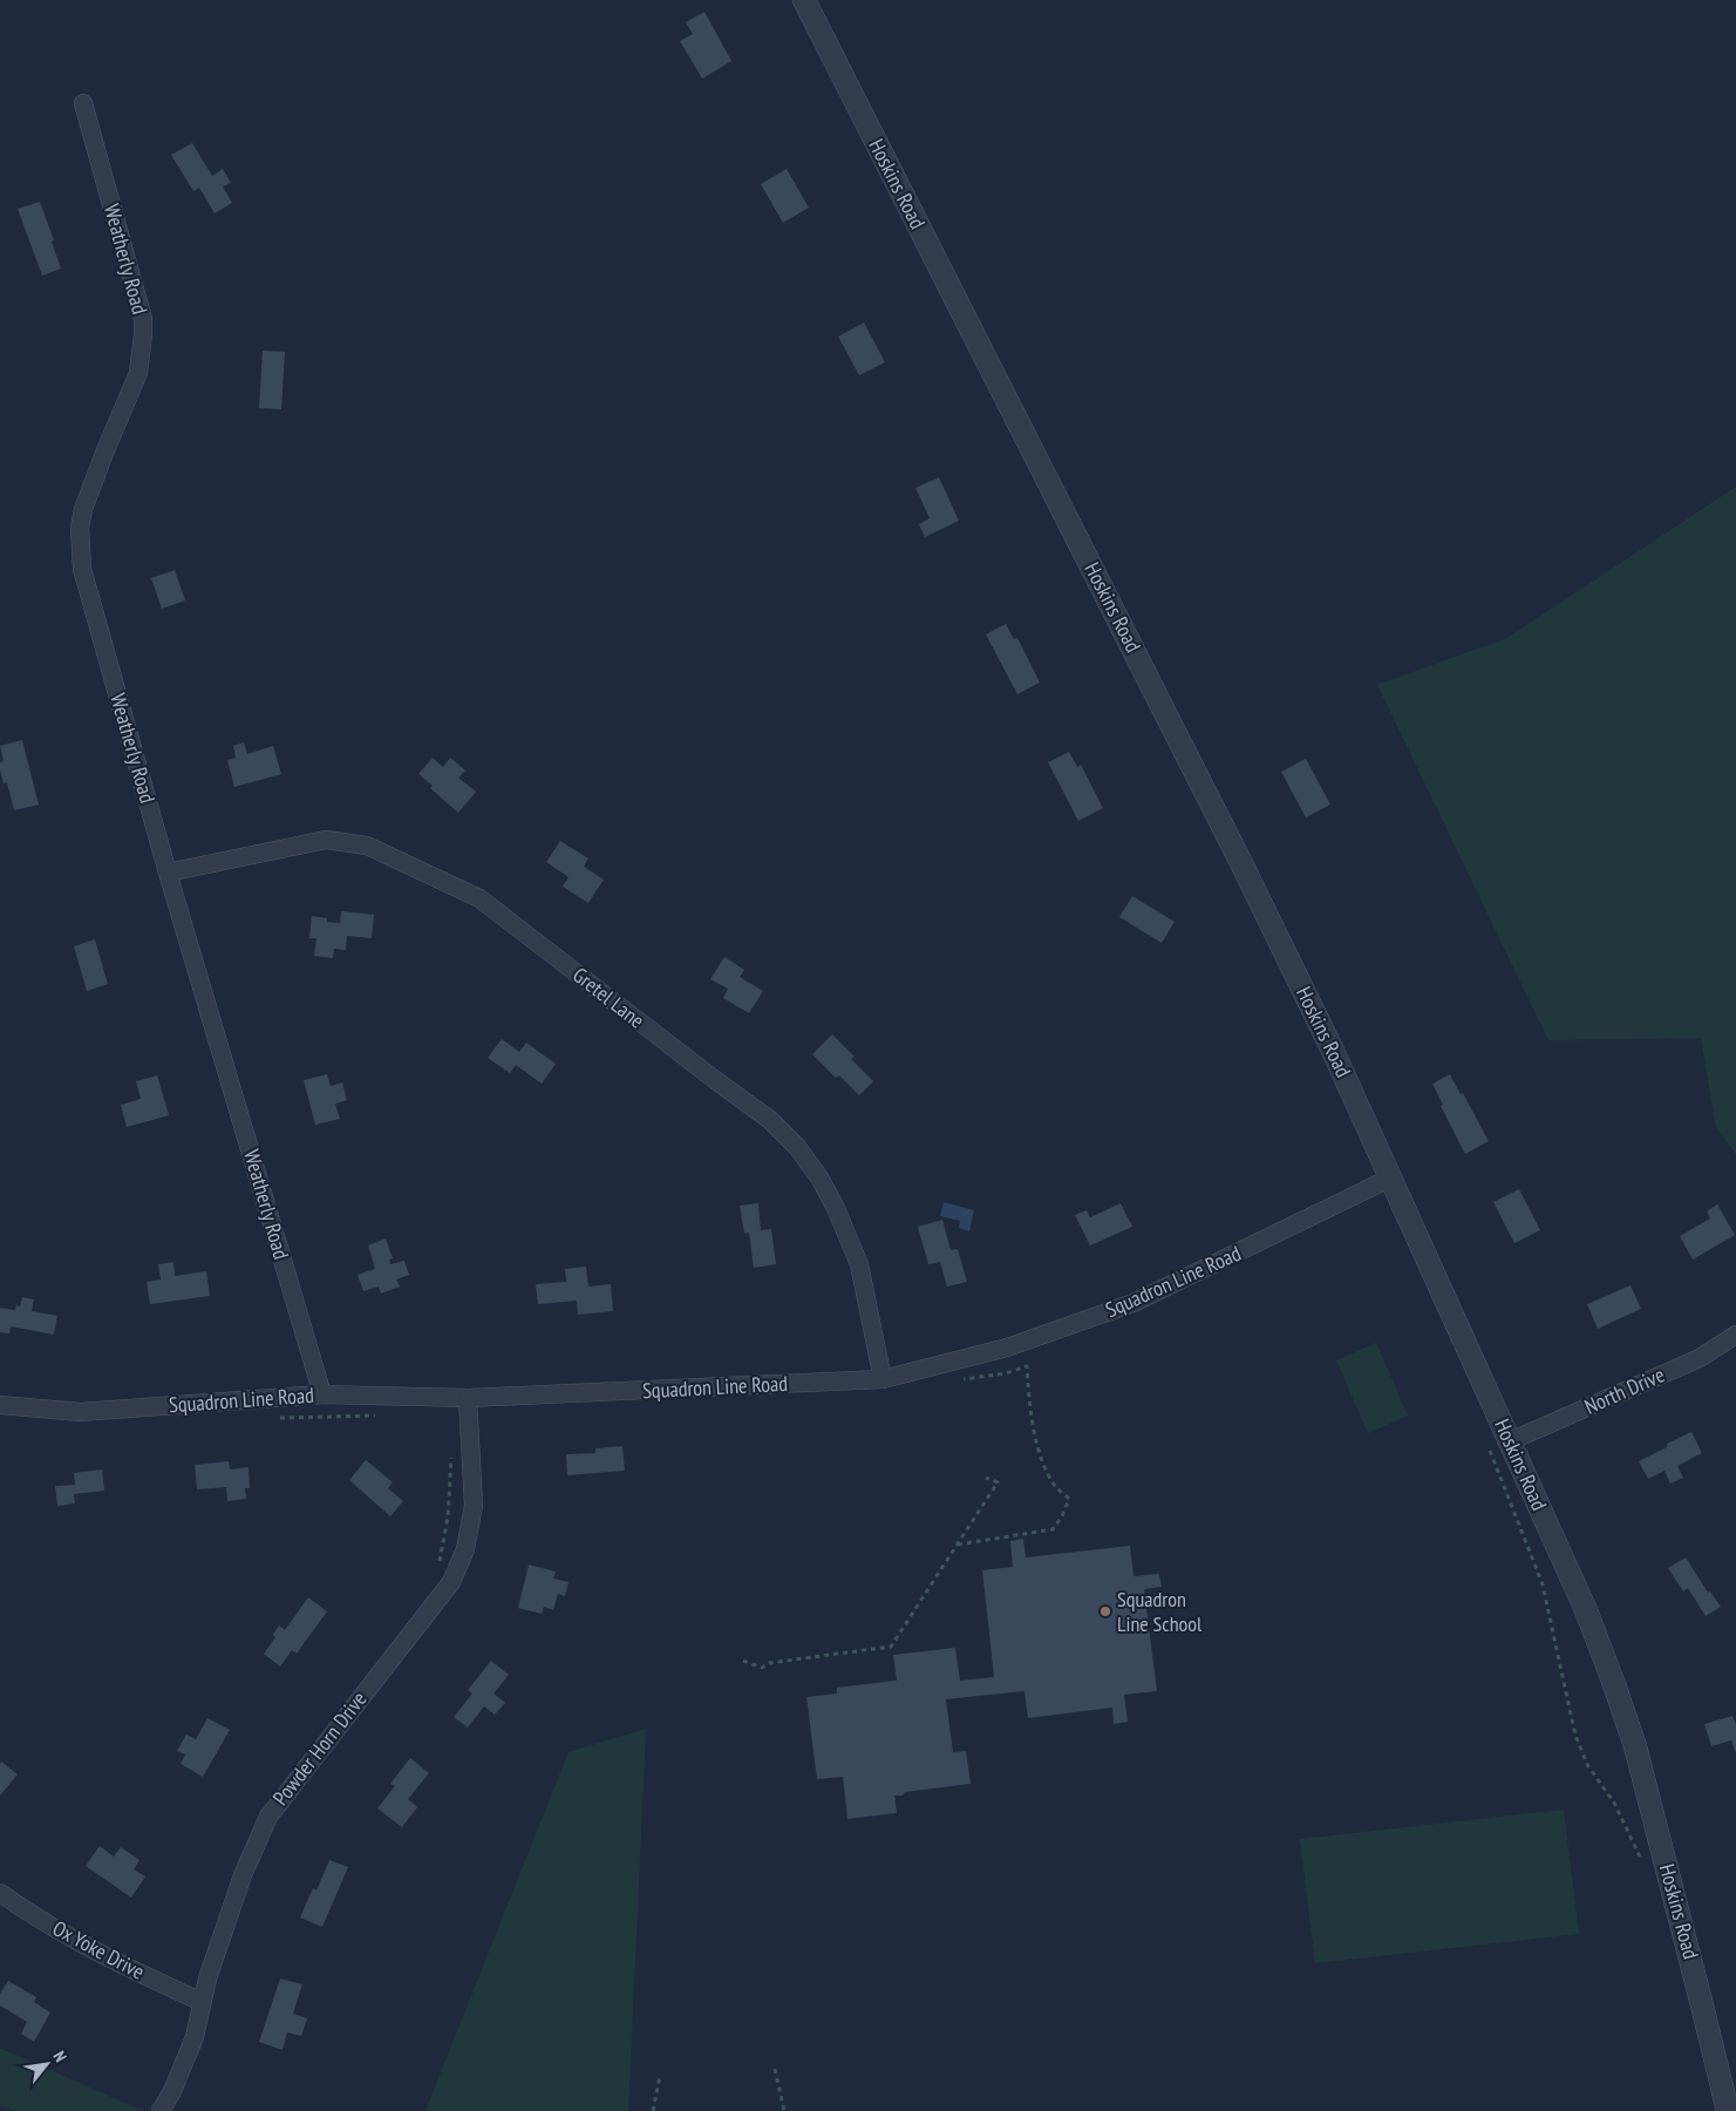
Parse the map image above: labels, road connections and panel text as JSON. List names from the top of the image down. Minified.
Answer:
{"streets":{"street":["Hoskins Road","Weatherly Road","Gretel Lane","Squadron Line Road","North Drive","Powder Horn Drive","Ox Yoke Drive"]},"crossings":[["Hoskins Road","Squadron Line Road"],["Hoskins Road","North Drive"],["Weatherly Road","Gretel Lane"],["Weatherly Road","Squadron Line Road"],["Gretel Lane","Squadron Line Road"],["Squadron Line Road","Powder Horn Drive"],["Powder Horn Drive","Ox Yoke Drive"]],"places":["Squadron Line School"],"north":"top right"}
